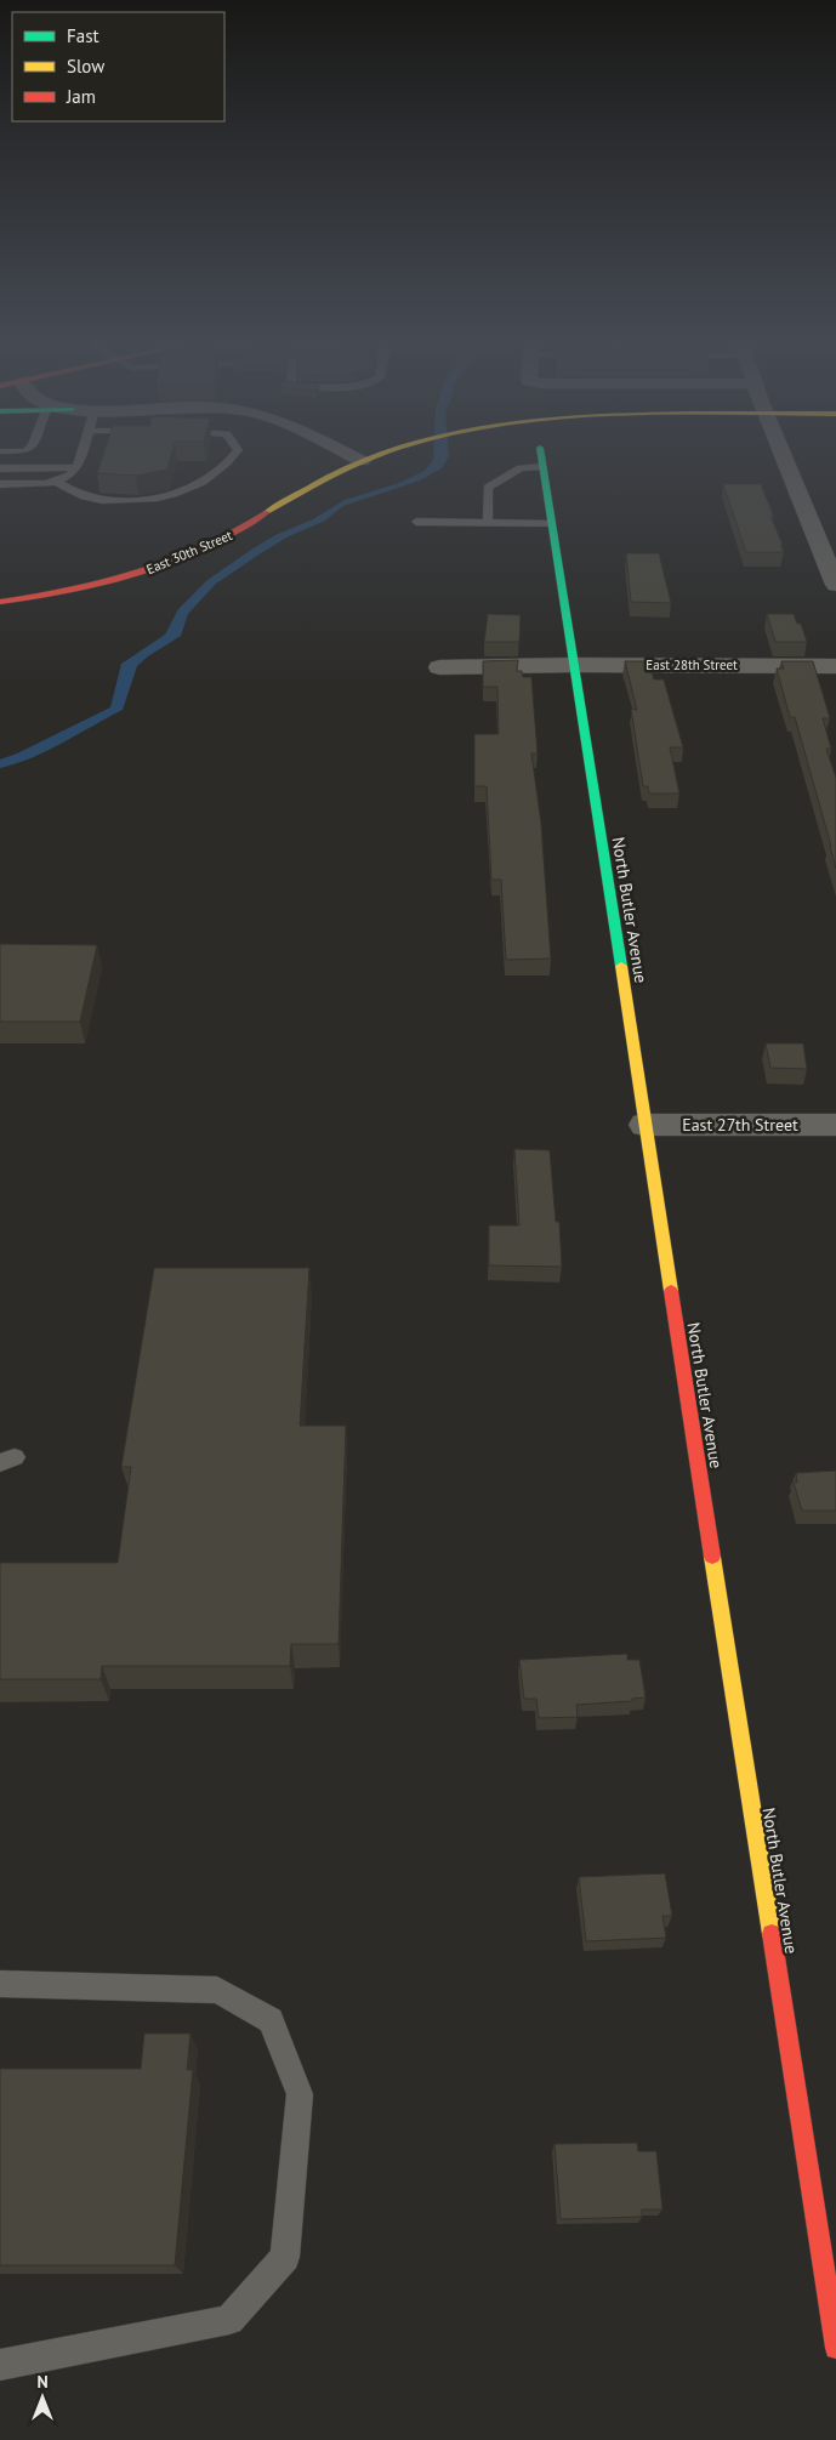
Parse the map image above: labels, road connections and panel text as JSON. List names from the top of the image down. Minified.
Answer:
{"streets":{"street":["East 30th Street","East 28th Street","North Butler Avenue","East 27th Street"]},"crossings":[["East 28th Street","North Butler Avenue"],["North Butler Avenue","East 27th Street"]],"legend":["Fast","Slow","Jam"],"north":"top"}
